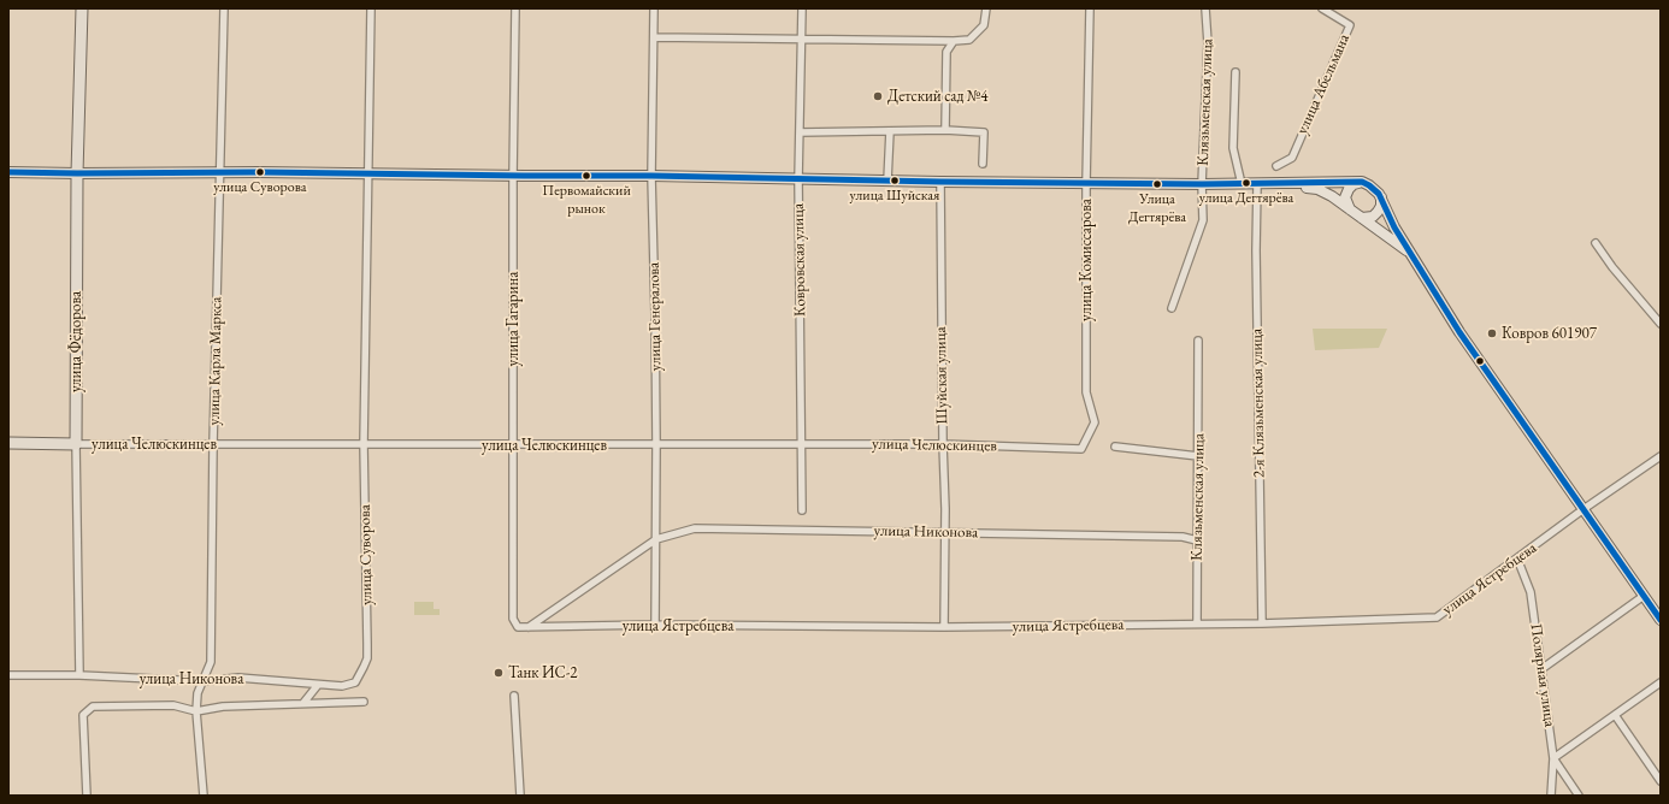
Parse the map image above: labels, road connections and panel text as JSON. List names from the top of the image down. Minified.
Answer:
{"streets":{"main road":["улица Фёдорова","улица Челюскинцев"],"street":["улица Абельмана","Клязьменская улица","Ковровская улица","улица Комиссарова","улица Генералова","улица Гагарина","улица Карла Маркса","Шуйская улица","2-я Клязьменская улица","улица Никонова","улица Суворова","улица Ястребцева","Полярная улица"]},"crossings":[["Клязьменская улица","улица Никонова"],["Клязьменская улица","улица Ястребцева"],["Ковровская улица","улица Челюскинцев"],["улица Комиссарова","улица Челюскинцев"],["улица Генералова","улица Челюскинцев"],["улица Генералова","улица Никонова"],["улица Генералова","улица Ястребцева"],["улица Гагарина","улица Челюскинцев"],["улица Гагарина","улица Ястребцева"],["улица Фёдорова","улица Челюскинцев"],["улица Фёдорова","улица Никонова"],["улица Карла Маркса","улица Челюскинцев"],["улица Карла Маркса","улица Никонова"],["Шуйская улица","улица Челюскинцев"],["Шуйская улица","улица Никонова"],["Шуйская улица","улица Ястребцева"],["2-я Клязьменская улица","улица Ястребцева"],["улица Челюскинцев","улица Суворова"],["улица Никонова","улица Суворова"],["улица Никонова","улица Ястребцева"],["улица Ястребцева","Полярная улица"]],"places":["Детский сад №4","улица Суворова","Первомайский рынок","улица Шуйская","улица Дегтярёва","Улица Дегтярёва","Ковров 601907","Танк ИС-2"]}
